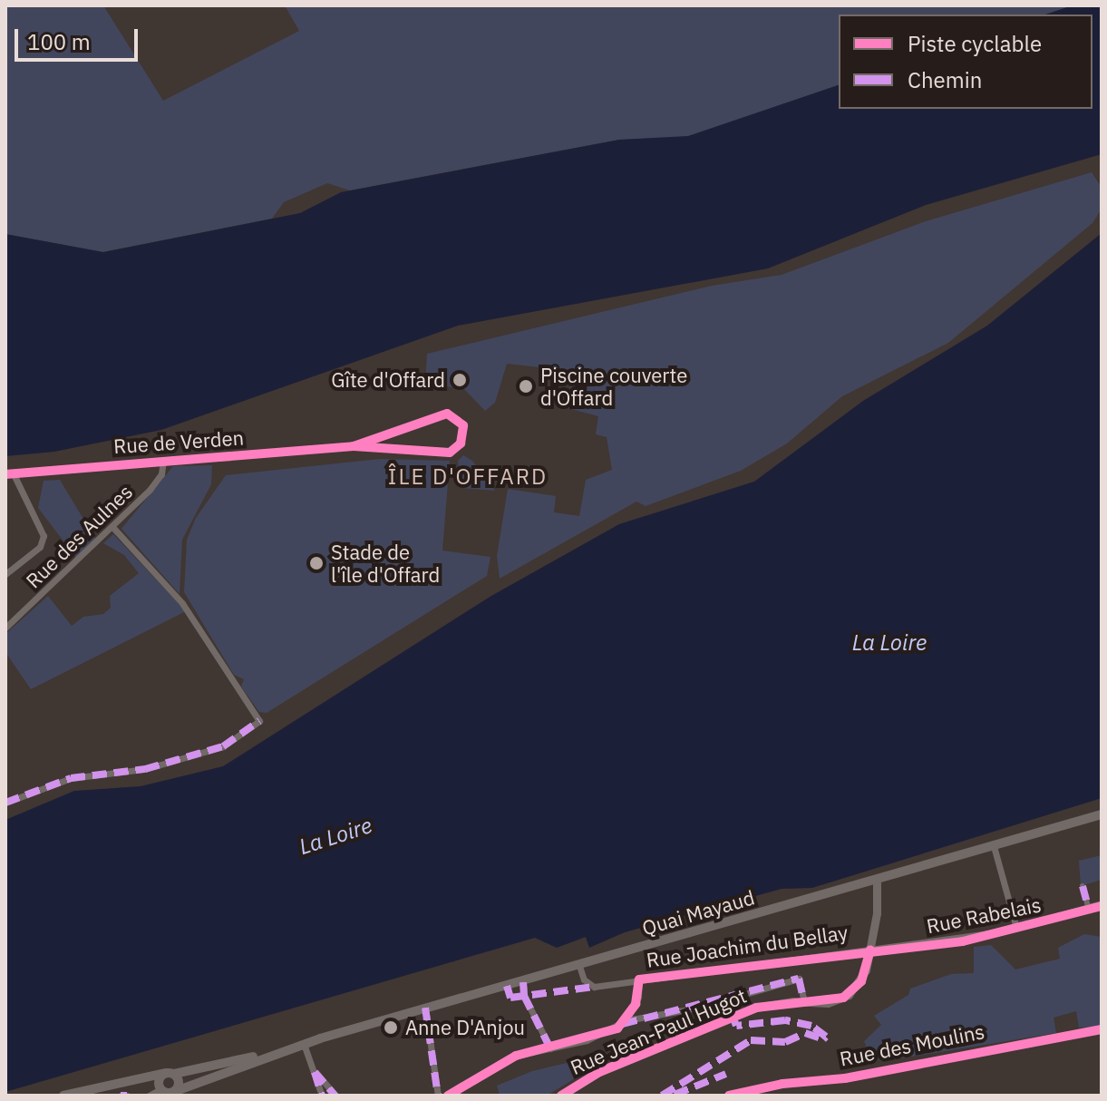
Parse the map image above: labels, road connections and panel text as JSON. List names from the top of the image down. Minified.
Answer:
{"streets":{"main road":["Quai Mayaud"],"street":["Rue de Verden","Rue des Aulnes","Rue Rabelais","Rue Joachim du Bellay","Rue Jean-Paul Hugot","Rue des Moulins"]},"crossings":[["Rue de Verden","Rue des Aulnes"],["Quai Mayaud","Rue Joachim du Bellay"],["Quai Mayaud","Rue Jean-Paul Hugot"],["Rue Rabelais","Rue Joachim du Bellay"],["Rue Rabelais","Rue Jean-Paul Hugot"],["Rue Joachim du Bellay","Rue Jean-Paul Hugot"]],"districts":["ÎLE D'OFFARD"],"water":["La Loire"],"places":["Gîte d'Offard","Piscine couverte d'Offard","Stade de l'île d'Offard","Anne D'Anjou"],"legend":["Piste cyclable","Chemin"],"scale_bar":"100 m"}
